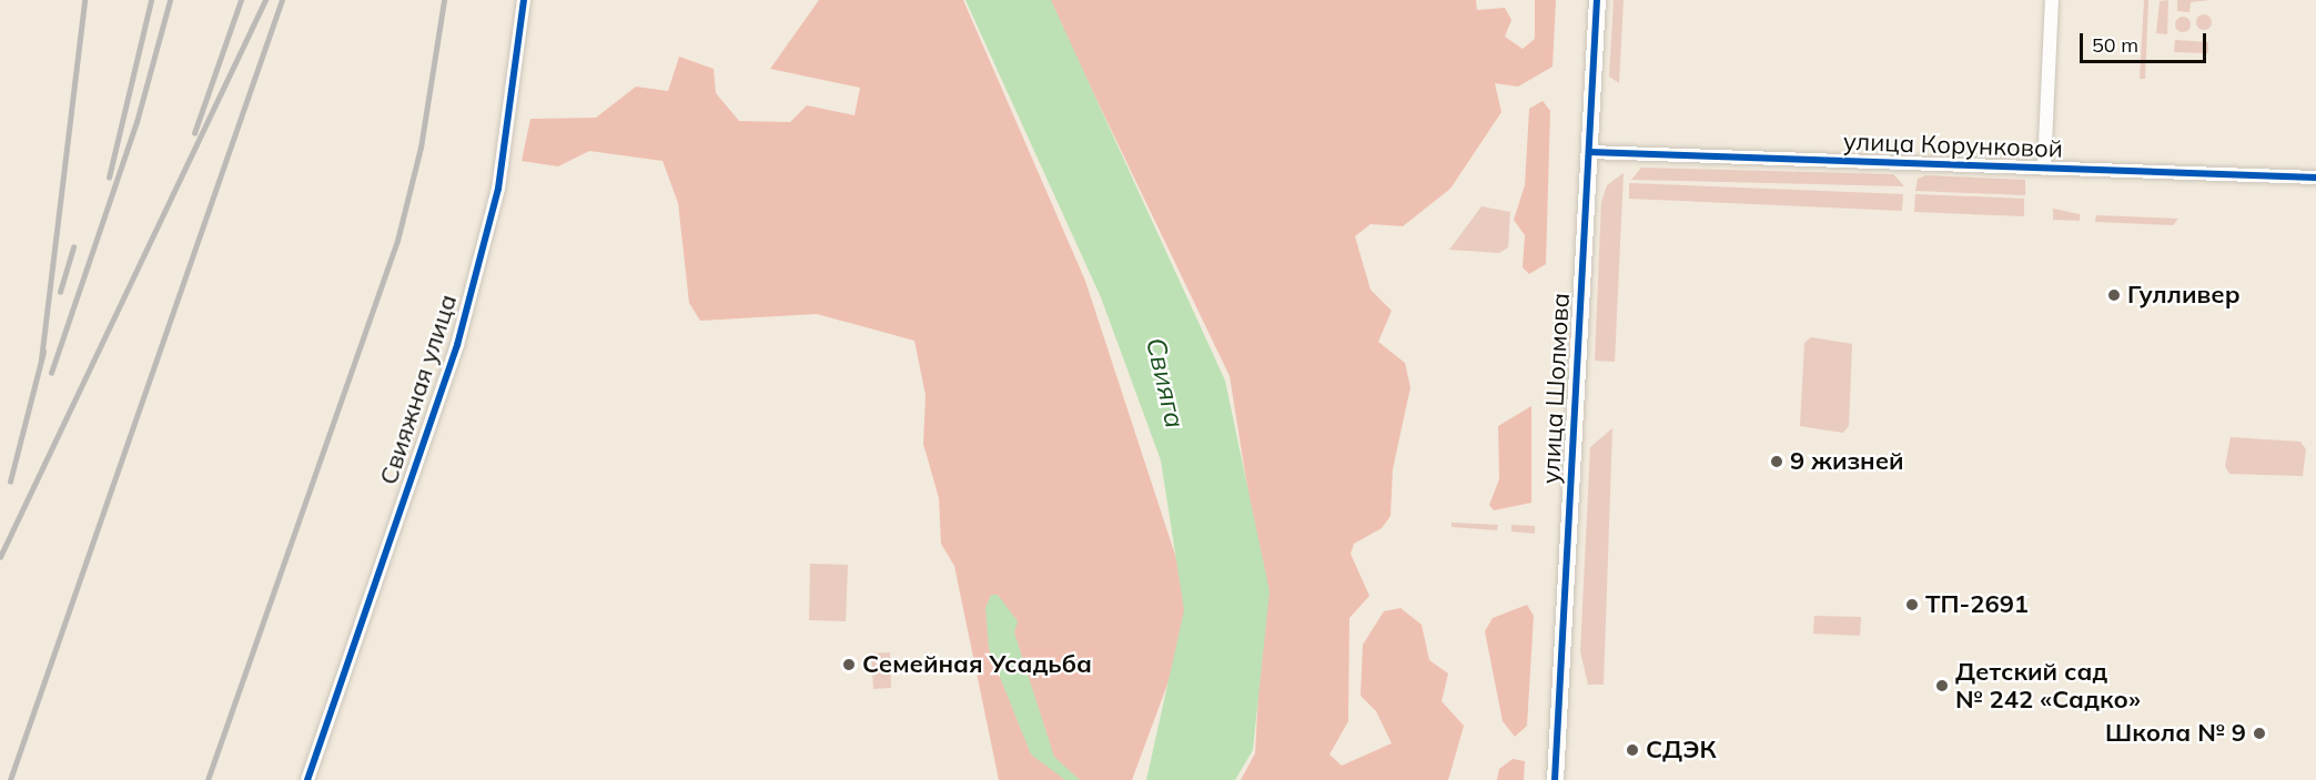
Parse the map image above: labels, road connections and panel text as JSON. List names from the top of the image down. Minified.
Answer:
{"streets":{"street":["улица Корунковой","улица Шолмова","Свияжная улица"]},"crossings":[["улица Корунковой","улица Шолмова"]],"water":["Свияга"],"places":["Гулливер","9 жизней","ТП-2691","Семейная Усадьба","Детский сад № 242 «Садко»","Школа № 9","СДЭК"],"scale_bar":"50 m"}
